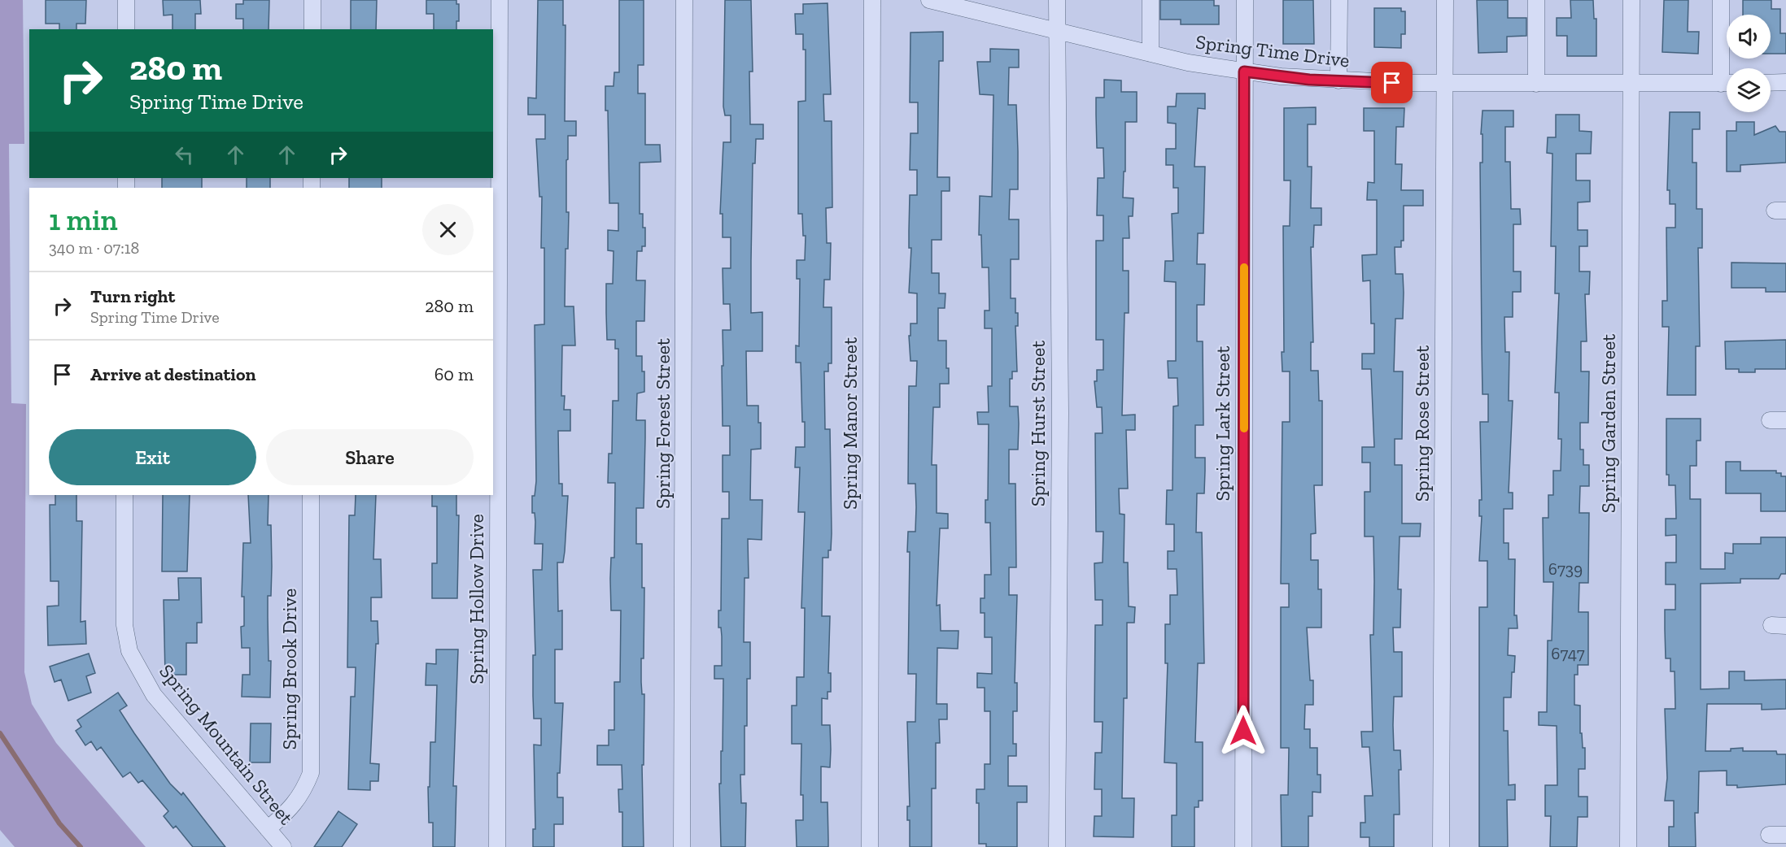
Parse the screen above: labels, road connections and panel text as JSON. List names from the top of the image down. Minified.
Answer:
{"streets":{"street":["Spring Time Drive","Spring Forest Street","Spring Manor Street","Spring Hurst Street","Spring Lark Street","Spring Rose Street","Spring Garden Street","Spring Hollow Drive","Spring Brook Drive","Spring Mountain Street"]},"crossings":[["Spring Time Drive","Spring Hurst Street"],["Spring Time Drive","Spring Lark Street"],["Spring Time Drive","Spring Rose Street"],["Spring Time Drive","Spring Garden Street"],["Spring Brook Drive","Spring Mountain Street"]],"house_numbers":["6739","6747"],"page":{"turn":["280 m","Spring Time Drive"],"heading":["1 min","340 m · 07:18"],"list":[{"name":"Turn right","note":"Spring Time Drive","value":"280 m"},{"name":"Arrive at destination","value":"60 m"}],"buttons":["Exit","Share"]}}
